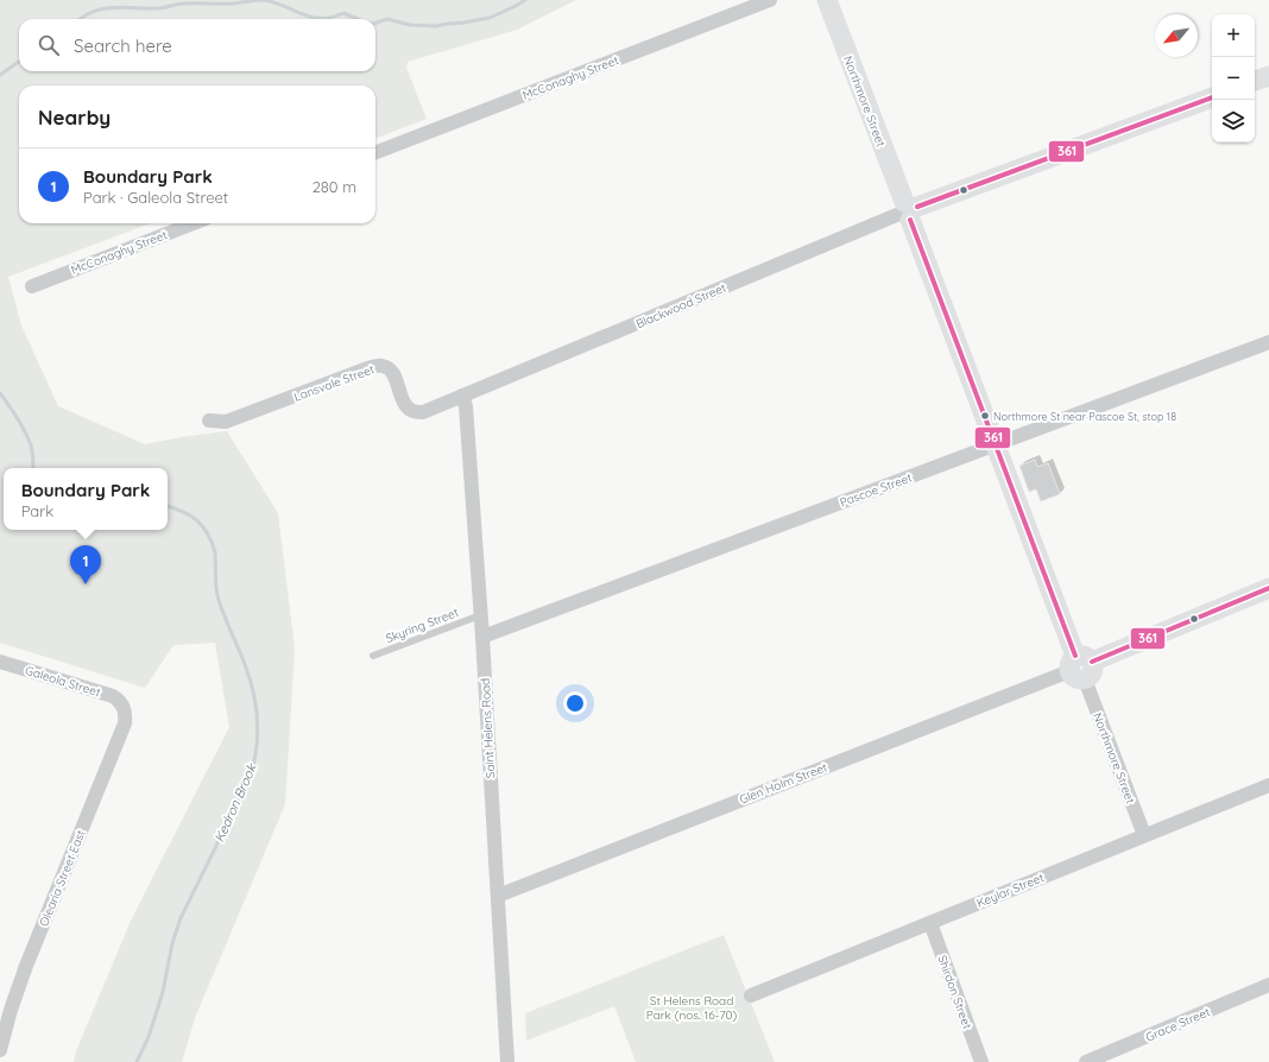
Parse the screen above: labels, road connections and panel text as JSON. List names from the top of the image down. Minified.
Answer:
{"streets":{"street":["McConaghy Street","Northmore Street","Blackwood Street","Lansvale Street","Pascoe Street","Galeola Street","Saint Helens Road","Glen Holm Street","Olearia Street East","Keylar Street","Shirdon Street","Grace Street"],"lane":["Skyring Street"]},"crossings":[["Northmore Street","Blackwood Street"],["Northmore Street","Pascoe Street"],["Northmore Street","Glen Holm Street"],["Northmore Street","Keylar Street"],["Blackwood Street","Lansvale Street"],["Blackwood Street","Saint Helens Road"],["Lansvale Street","Saint Helens Road"],["Pascoe Street","Saint Helens Road"],["Skyring Street","Saint Helens Road"],["Galeola Street","Olearia Street East"],["Saint Helens Road","Glen Holm Street"],["Keylar Street","Shirdon Street"]],"water":["Kedron Brook"],"parks":["St Helens Road Park (nos. 16-70)"],"places":["Northmore St near Pascoe St, stop 18"],"lines":["transit line 361"],"north":"bottom left","page":{"map_buttons":["+","−"],"search":"Search here","heading":"Nearby","list":[{"mark":"1","name":"Boundary Park","note":"Park · Galeola Street","value":"280 m"}],"popup":["Boundary Park","Park"],"pins":"1"}}
